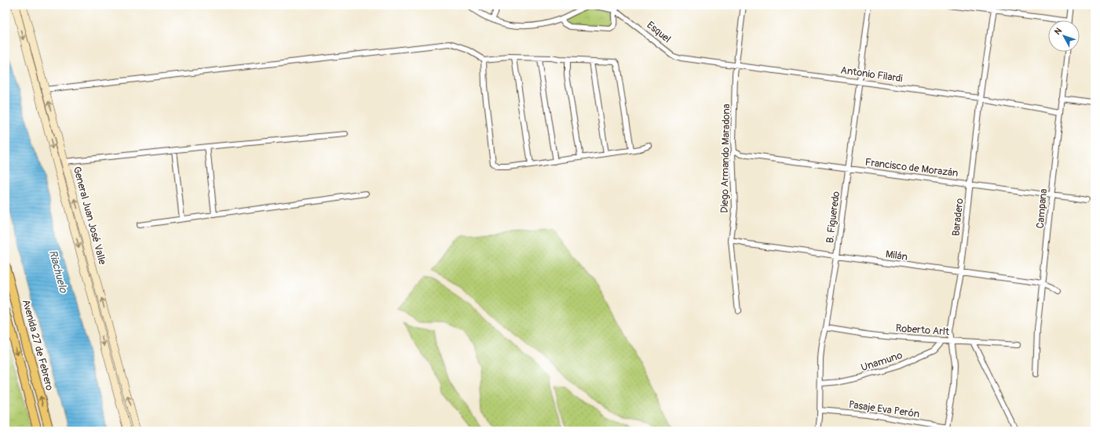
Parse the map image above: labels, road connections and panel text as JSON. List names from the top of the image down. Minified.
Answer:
{"streets":{"main road":["General Juan José Valle","Avenida 27 de Febrero"],"street":["Esquel","Antonio Filardi","Diego Armando Maradona","Francisco de Morazán","Campana","B. Figueredo","Baradero","Milán","Roberto Arlt","Unamuno","Pasaje Eva Perón"]},"crossings":[["Esquel","Antonio Filardi"],["Antonio Filardi","Diego Armando Maradona"],["Antonio Filardi","Campana"],["Antonio Filardi","B. Figueredo"],["Antonio Filardi","Baradero"],["Diego Armando Maradona","Francisco de Morazán"],["Diego Armando Maradona","Milán"],["Francisco de Morazán","Campana"],["Francisco de Morazán","B. Figueredo"],["Francisco de Morazán","Baradero"],["Campana","Milán"],["B. Figueredo","Milán"],["B. Figueredo","Roberto Arlt"],["B. Figueredo","Unamuno"],["B. Figueredo","Pasaje Eva Perón"],["Baradero","Milán"],["Baradero","Roberto Arlt"],["Baradero","Pasaje Eva Perón"],["Roberto Arlt","Unamuno"]],"water":["Riachuelo"],"north":"top left"}
